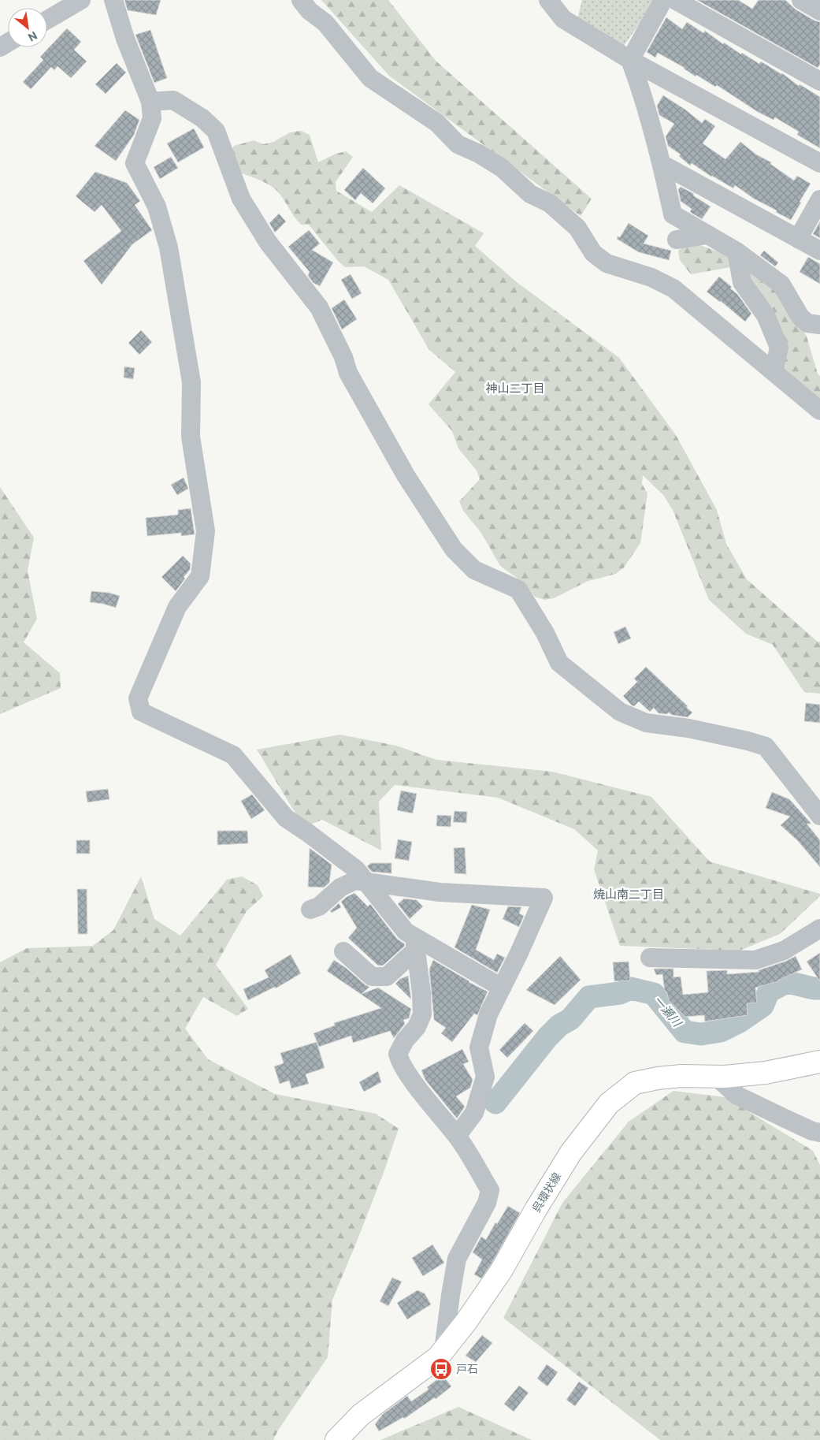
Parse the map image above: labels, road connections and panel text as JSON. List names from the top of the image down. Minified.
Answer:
{"streets":{"main road":["呉環状線"]},"districts":["神山二丁目","焼山南二丁目"],"water":["一瀬川"],"places":{"bus stop":["戸石"]},"north":"bottom right"}
